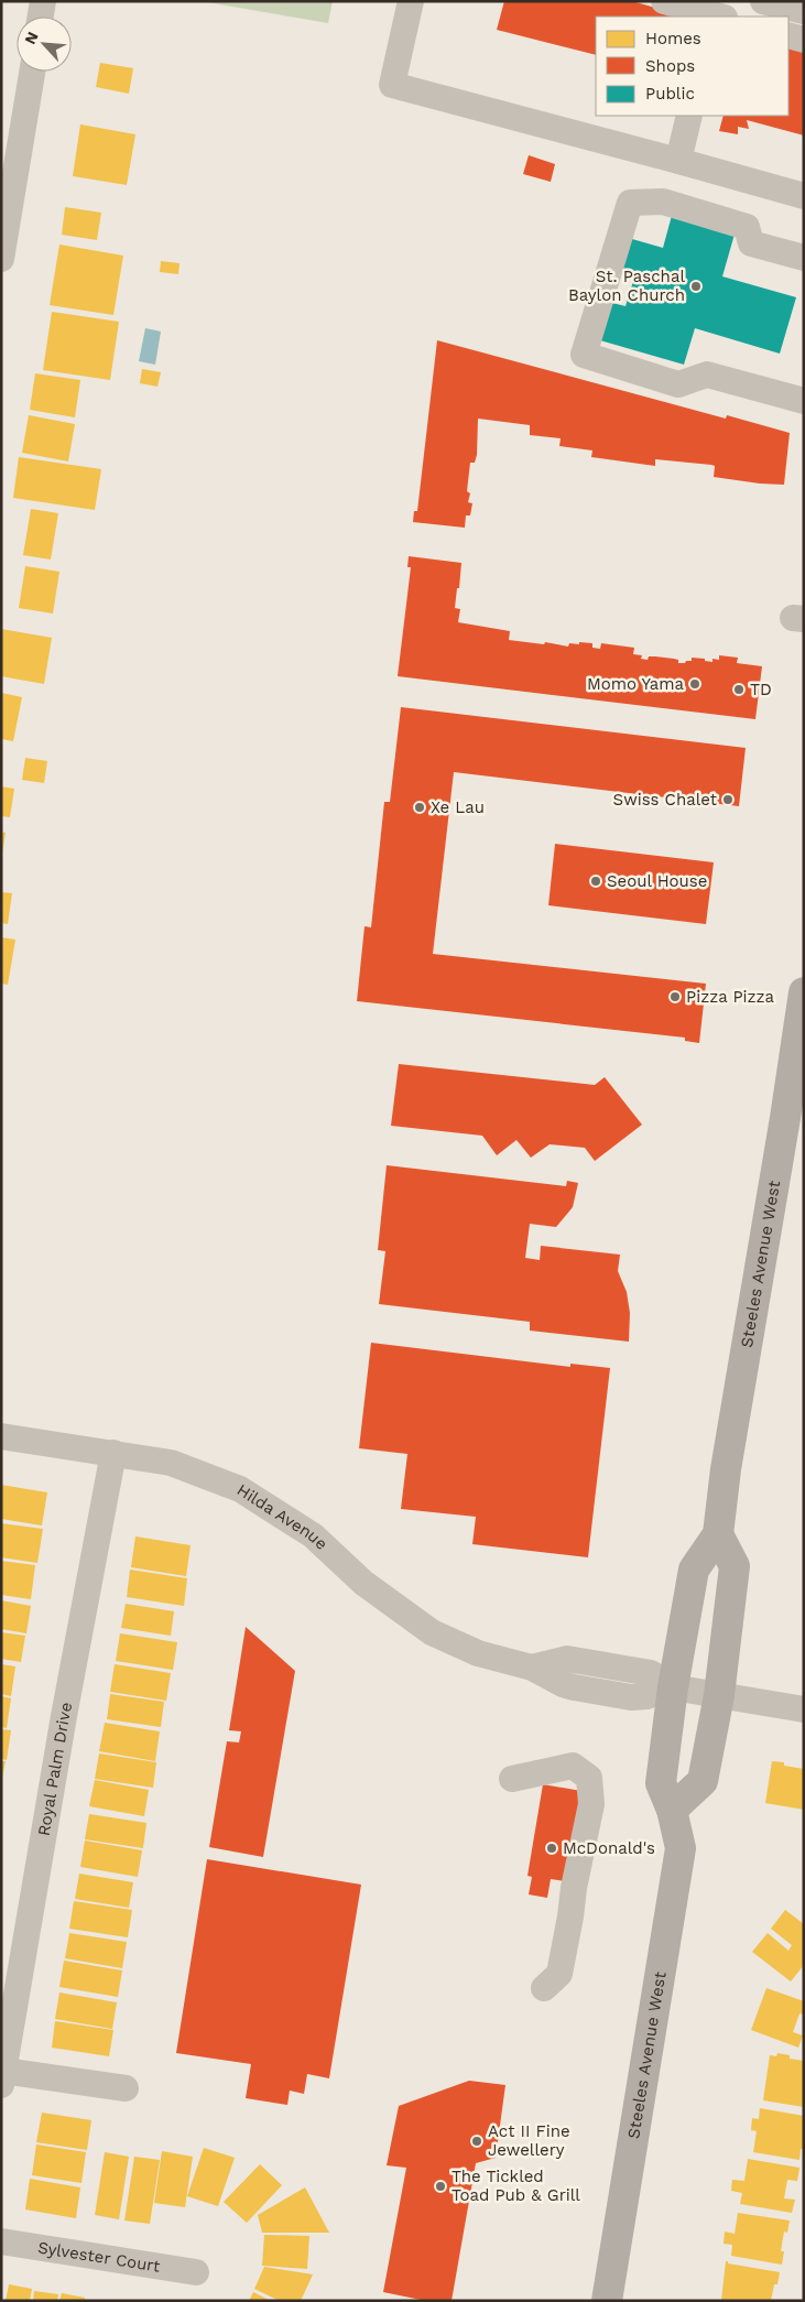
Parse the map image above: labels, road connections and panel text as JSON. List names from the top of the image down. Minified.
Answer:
{"streets":{"main road":["Steeles Avenue West"],"street":["Hilda Avenue","Royal Palm Drive","Sylvester Court"]},"crossings":[["Steeles Avenue West","Hilda Avenue"],["Hilda Avenue","Royal Palm Drive"]],"places":["St. Paschal Baylon Church","Momo Yama","TD","Swiss Chalet","Xe Lau","Seoul House","Pizza Pizza","McDonald's","Act II Fine Jewellery","The Tickled Toad Pub & Grill"],"legend":["Homes","Shops","Public"],"north":"top left"}
